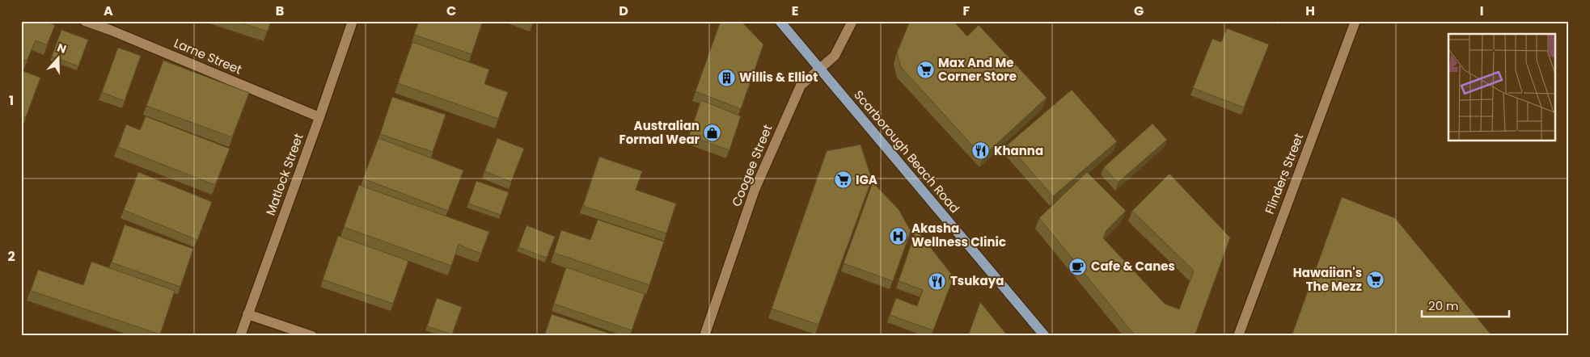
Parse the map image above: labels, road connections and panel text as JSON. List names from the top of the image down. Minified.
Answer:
{"streets":{"main road":["Scarborough Beach Road"],"street":["Larne Street","Coogee Street","Flinders Street","Matlock Street"]},"crossings":[["Larne Street","Matlock Street"],["Scarborough Beach Road","Coogee Street"]],"places":{"supermarket":["Max And Me Corner Store","IGA","Hawaiian's The Mezz"],"building":["Willis & Elliot"],"shop":["Australian Formal Wear"],"restaurant":["Khanna","Tsukaya"],"hospital":["Akasha Wellness Clinic"],"cafe":["Cafe & Canes"]},"scale_bar":"20 m","north":"top","grid":{"columns":["A","B","C","D","E","F","G","H","I"],"rows":["1","2"]}}
